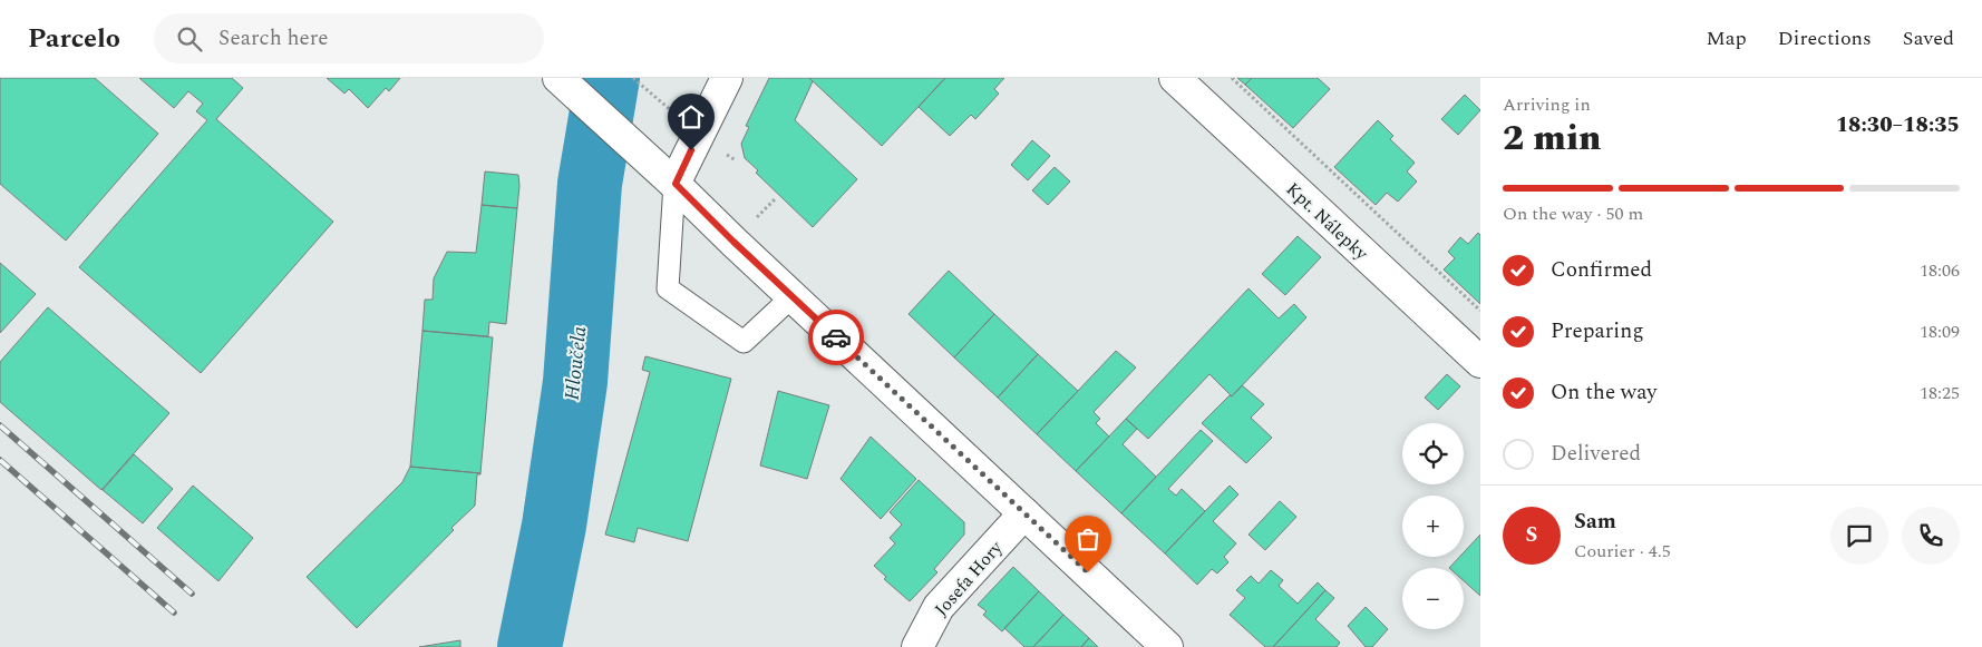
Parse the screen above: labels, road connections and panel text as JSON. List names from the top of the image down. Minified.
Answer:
{"streets":{"street":["Kpt. Nálepky","Josefa Hory"]},"water":["Hloučela"],"page":{"header":"Parcelo","search":"Search here","nav":["Map","Directions","Saved"],"heading":["2 min","Arriving in","18:30–18:35"],"panel":["Sam","Courier · 4.5"],"bar":"On the way · 50 m","list":[["Confirmed","18:06"],["Preparing","18:09"],["On the way","18:25"],"Delivered"],"map_buttons":["+","−"],"round":"S"}}
